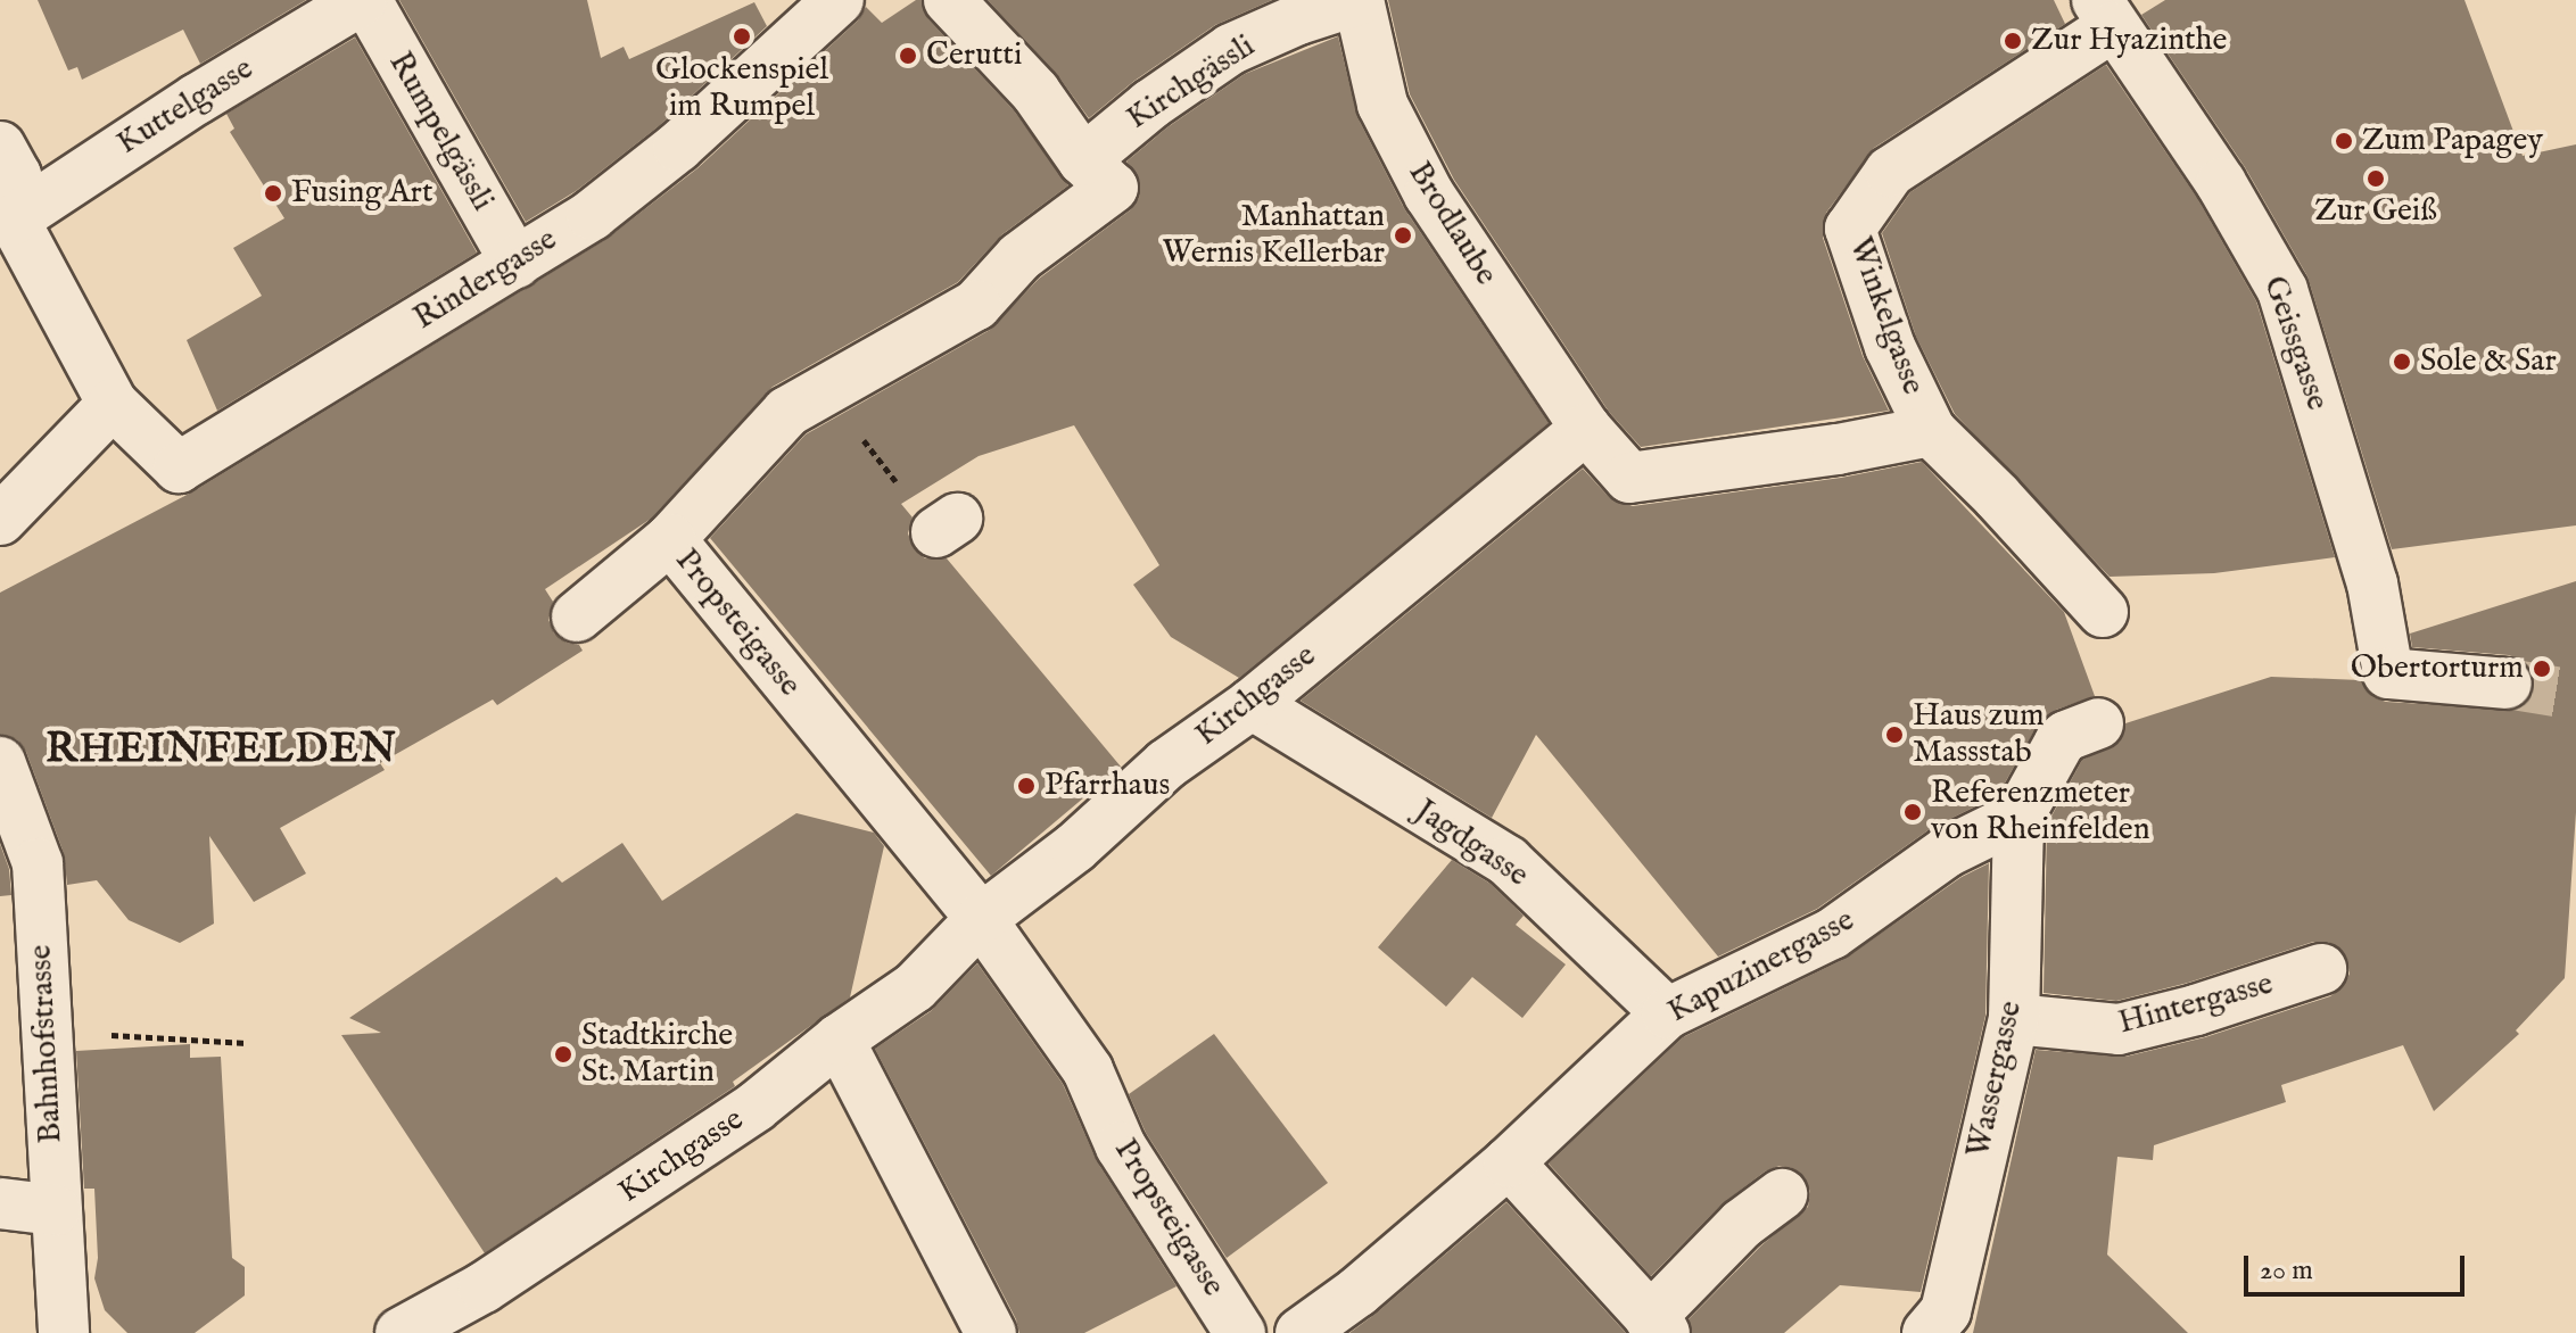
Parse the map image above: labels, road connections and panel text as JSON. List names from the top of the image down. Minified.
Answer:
{"streets":{"street":["Kirchgässli","Kuttelgasse","Rumpelgässli","Brodlaube","Rindergasse","Winkelgasse","Geissgasse","Propsteigasse","Kirchgasse","Jagdgasse","Kapuzinergasse","Hintergasse","Bahnhofstrasse","Wassergasse"]},"crossings":[["Kirchgässli","Brodlaube"],["Kirchgässli","Propsteigasse"],["Kuttelgasse","Rumpelgässli"],["Rumpelgässli","Rindergasse"],["Brodlaube","Kirchgasse"],["Winkelgasse","Geissgasse"],["Propsteigasse","Kirchgasse"],["Kirchgasse","Jagdgasse"],["Jagdgasse","Kapuzinergasse"],["Kapuzinergasse","Wassergasse"],["Hintergasse","Wassergasse"]],"districts":["RHEINFELDEN"],"places":["Glockenspiel im Rumpel","Zur Hyazinthe","Cerutti","Zum Papagey","Zur Geiß","Fusing Art","Manhattan Wernis Kellerbar","Sole & Sar","Obertorturm","Haus zum Massstab","Pfarrhaus","Referenzmeter von Rheinfelden","Stadtkirche St. Martin"],"scale_bar":"20 m"}
